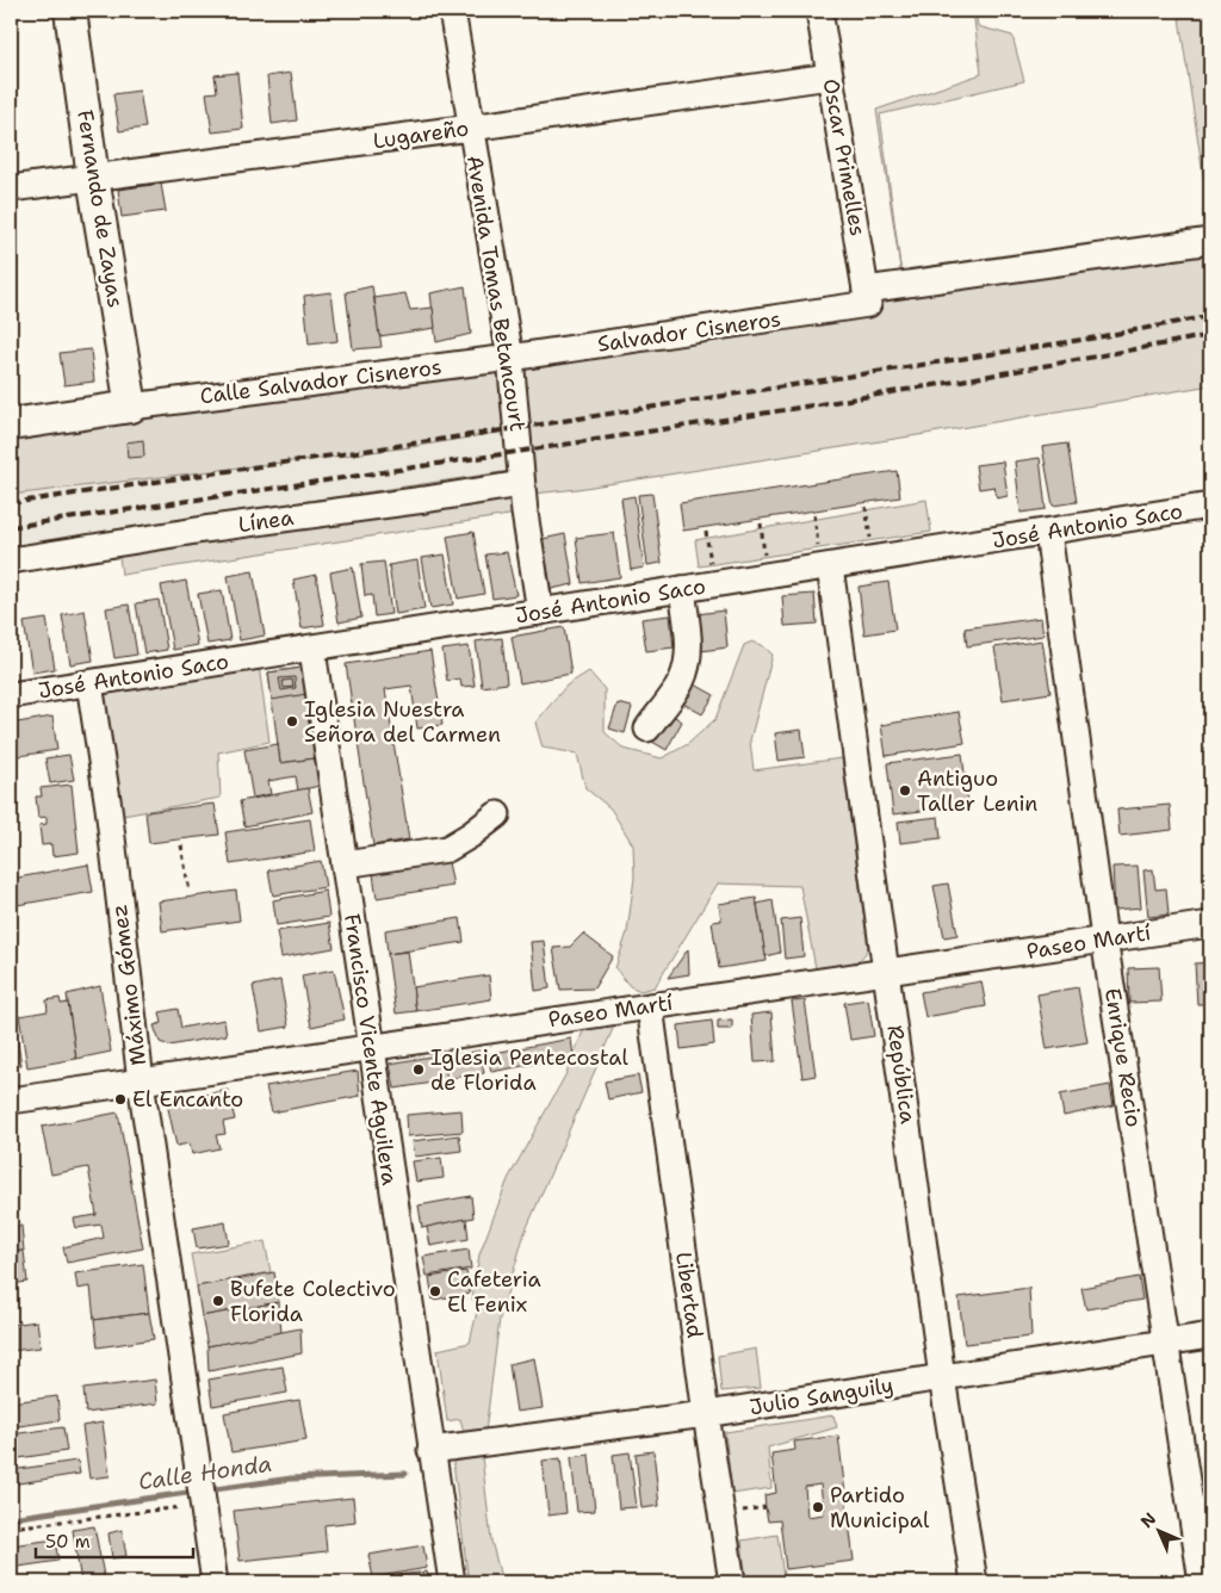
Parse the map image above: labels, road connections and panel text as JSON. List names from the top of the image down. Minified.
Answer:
{"streets":{"main road":["Fernando de Zayas"],"street":["Lugareño","Oscar Primelles","Avenida Tomas Betancourt","Salvador Cisneros","Calle Salvador Cisneros","Línea","José Antonio Saco","Paseo Martí","Máximo Gómez","Francisco Vicente Aguilera","Enrique Recio","República","Libertad","Julio Sanguily"]},"crossings":[["Lugareño","Oscar Primelles"],["Lugareño","Fernando de Zayas"],["Lugareño","Avenida Tomas Betancourt"],["Oscar Primelles","Salvador Cisneros"],["Fernando de Zayas","Calle Salvador Cisneros"],["Avenida Tomas Betancourt","Salvador Cisneros"],["Avenida Tomas Betancourt","Calle Salvador Cisneros"],["Avenida Tomas Betancourt","Línea"],["Avenida Tomas Betancourt","José Antonio Saco"],["Salvador Cisneros","Calle Salvador Cisneros"],["José Antonio Saco","Máximo Gómez"],["José Antonio Saco","Francisco Vicente Aguilera"],["José Antonio Saco","Enrique Recio"],["José Antonio Saco","República"],["Paseo Martí","Máximo Gómez"],["Paseo Martí","Francisco Vicente Aguilera"],["Paseo Martí","Enrique Recio"],["Paseo Martí","República"],["Paseo Martí","Libertad"],["Francisco Vicente Aguilera","Julio Sanguily"],["Enrique Recio","Julio Sanguily"],["República","Julio Sanguily"],["Libertad","Julio Sanguily"]],"water":["Calle Honda"],"places":["Iglesia Nuestra Señora del Carmen","Antiguo Taller Lenin","Iglesia Pentecostal de Florida","El Encanto","Cafeteria El Fenix","Bufete Colectivo Florida","Partido Municipal"],"scale_bar":"50 m","north":"top left"}
